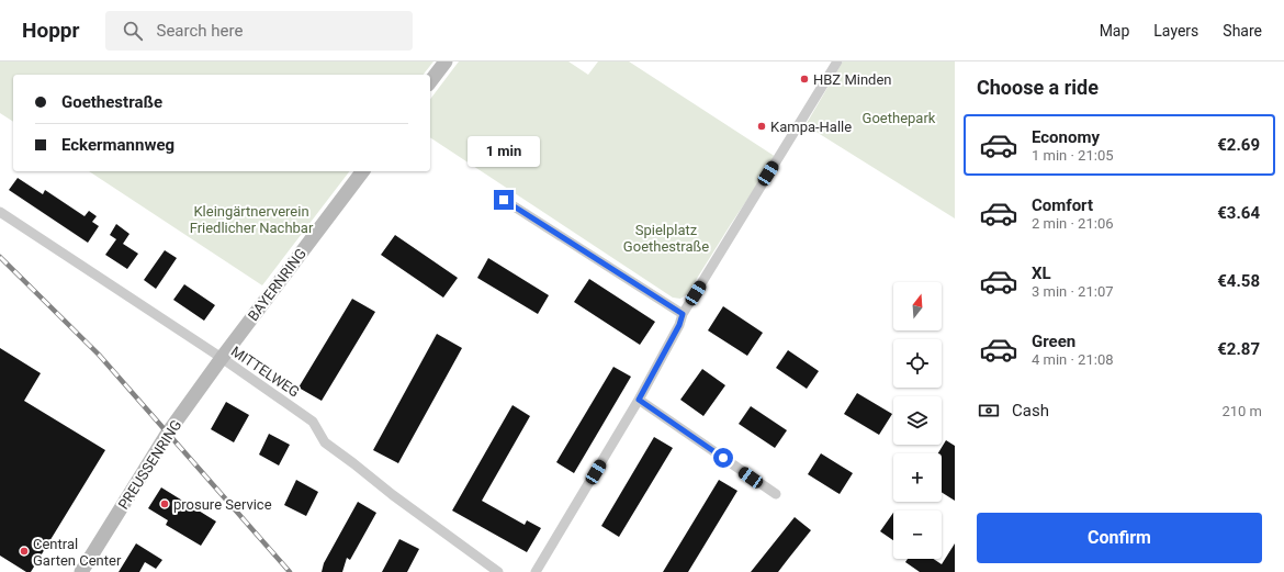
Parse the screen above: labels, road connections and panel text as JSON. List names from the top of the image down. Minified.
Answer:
{"streets":{"street":["BAYERNRING","MITTELWEG","PREUSSENRING"]},"crossings":[["BAYERNRING","MITTELWEG"],["BAYERNRING","PREUSSENRING"],["MITTELWEG","PREUSSENRING"]],"parks":["Goethepark","Kleingärtnerverein Friedlicher Nachbar","Spielplatz Goethestraße"],"places":["HBZ Minden","Kampa-Halle","prosure Service","Central Garten Center"],"north":"top","page":{"header":"Hoppr","search":"Search here","nav":["Map","Layers","Share"],"heading":"Choose a ride","banner":["Goethestraße","Eckermannweg"],"list":[{"name":"Economy","note":"1 min · 21:05","value":"€2.69"},{"name":"Comfort","note":"2 min · 21:06","value":"€3.64"},{"name":"XL","note":"3 min · 21:07","value":"€4.58"},{"name":"Green","note":"4 min · 21:08","value":"€2.87"}],"bubble":"1 min","map_buttons":["+","−"],"pay":["Cash","210 m"],"buttons":"Confirm"}}
